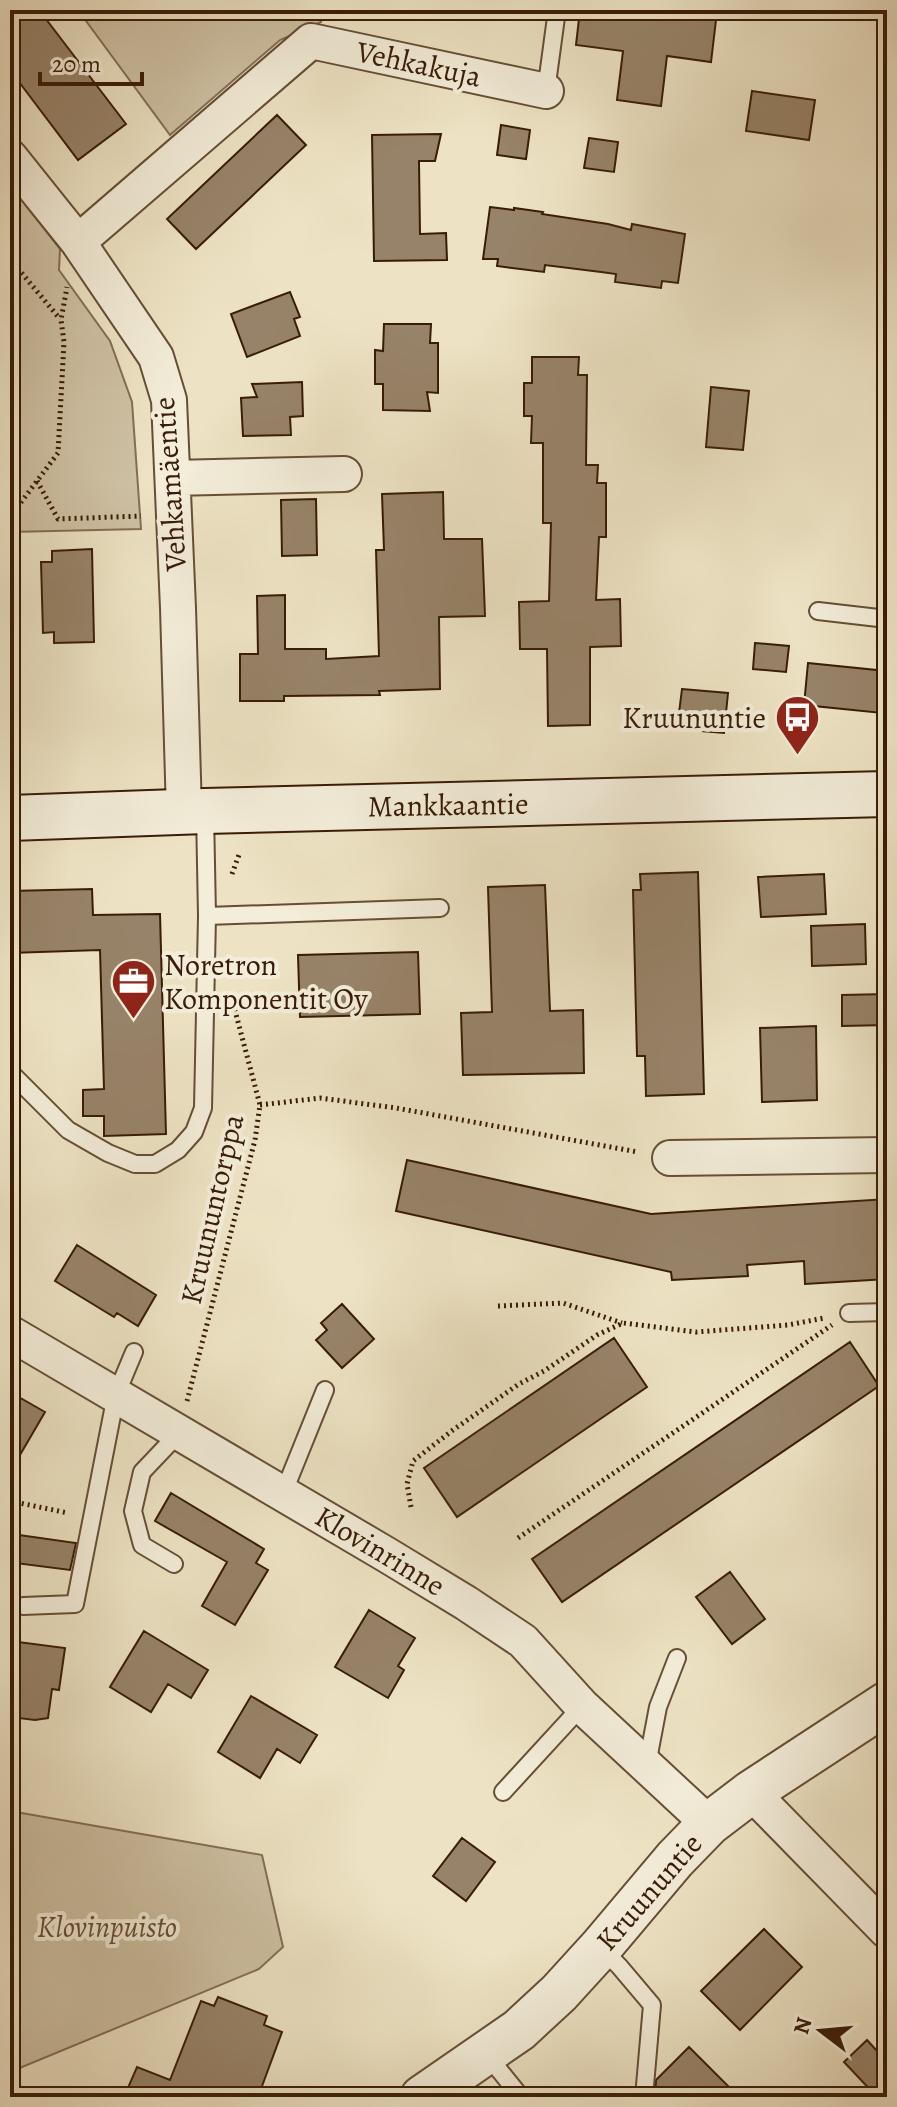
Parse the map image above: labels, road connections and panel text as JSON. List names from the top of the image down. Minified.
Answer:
{"streets":{"main road":["Mankkaantie"],"street":["Vehkakuja","Vehkamäentie","Klovinrinne","Kruununtie"],"path":["Kruununtorppa"]},"crossings":[["Vehkakuja","Vehkamäentie"],["Vehkamäentie","Mankkaantie"],["Kruununtorppa","Klovinrinne"],["Klovinrinne","Kruununtie"]],"parks":["Klovinpuisto"],"places":{"bus stop":["Kruununtie"],"office":["Noretron Komponentit Oy"]},"scale_bar":"20 m","north":"left"}
